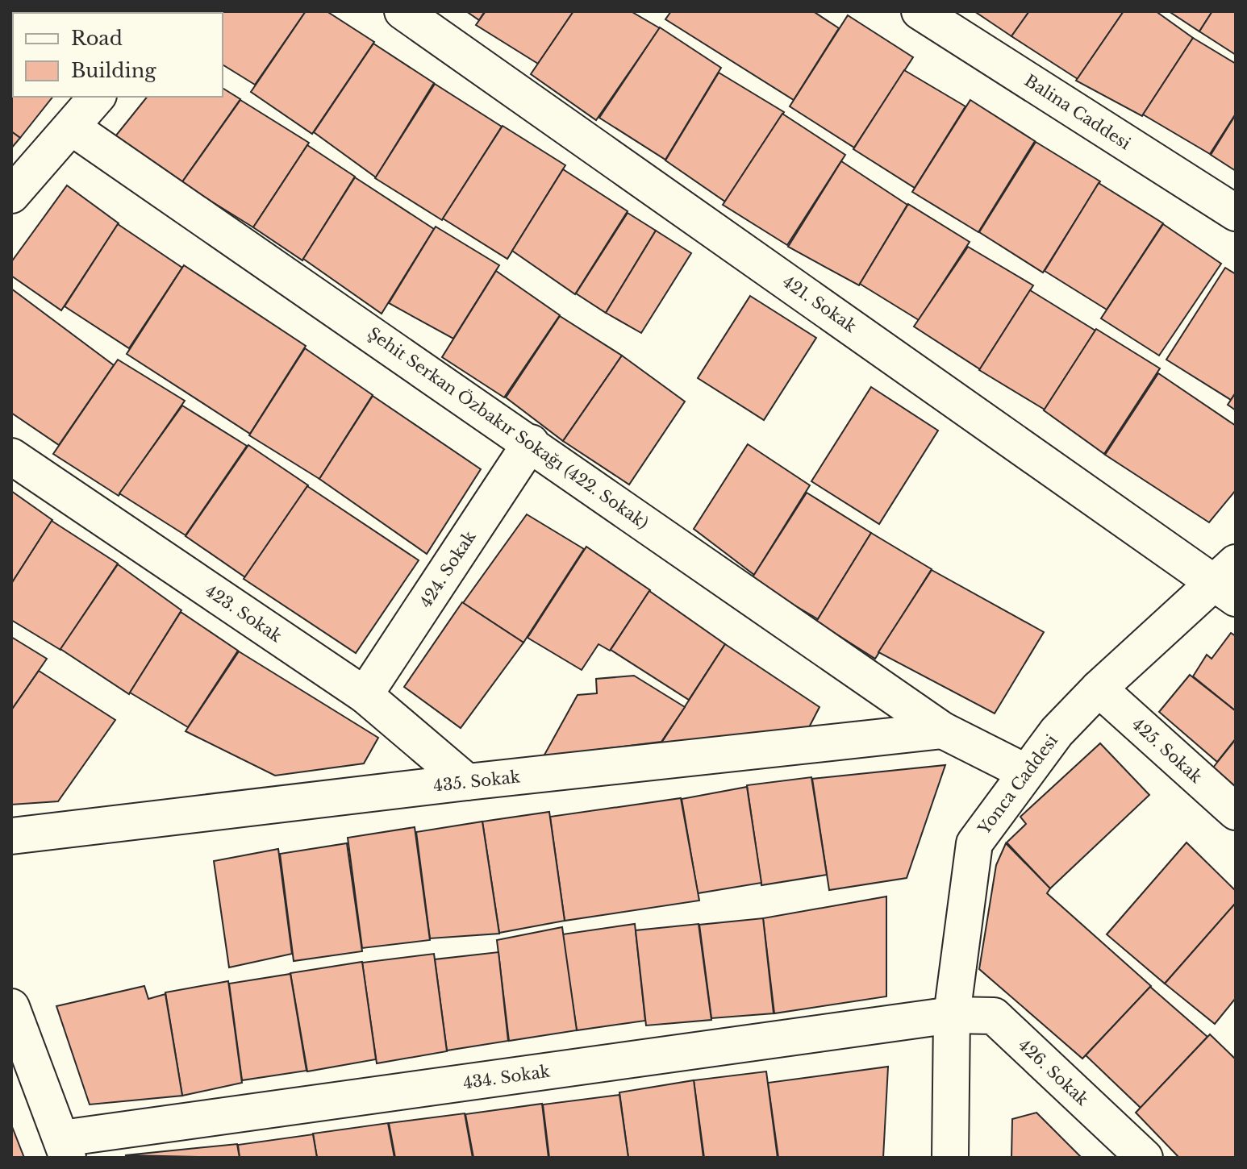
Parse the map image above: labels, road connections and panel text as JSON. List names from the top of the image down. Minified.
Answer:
{"streets":{"street":["Balina Caddesi","421. Sokak","Şehit Serkan Özbakır Sokağı (422. Sokak)","424. Sokak","423. Sokak","425. Sokak","435. Sokak","Yonca Caddesi","426. Sokak","434. Sokak"]},"crossings":[["421. Sokak","Yonca Caddesi"],["Şehit Serkan Özbakır Sokağı (422. Sokak)","424. Sokak"],["Şehit Serkan Özbakır Sokağı (422. Sokak)","435. Sokak"],["Şehit Serkan Özbakır Sokağı (422. Sokak)","Yonca Caddesi"],["424. Sokak","423. Sokak"],["423. Sokak","435. Sokak"],["425. Sokak","Yonca Caddesi"],["Yonca Caddesi","426. Sokak"],["Yonca Caddesi","434. Sokak"],["426. Sokak","434. Sokak"]],"legend":["Road","Building"]}
